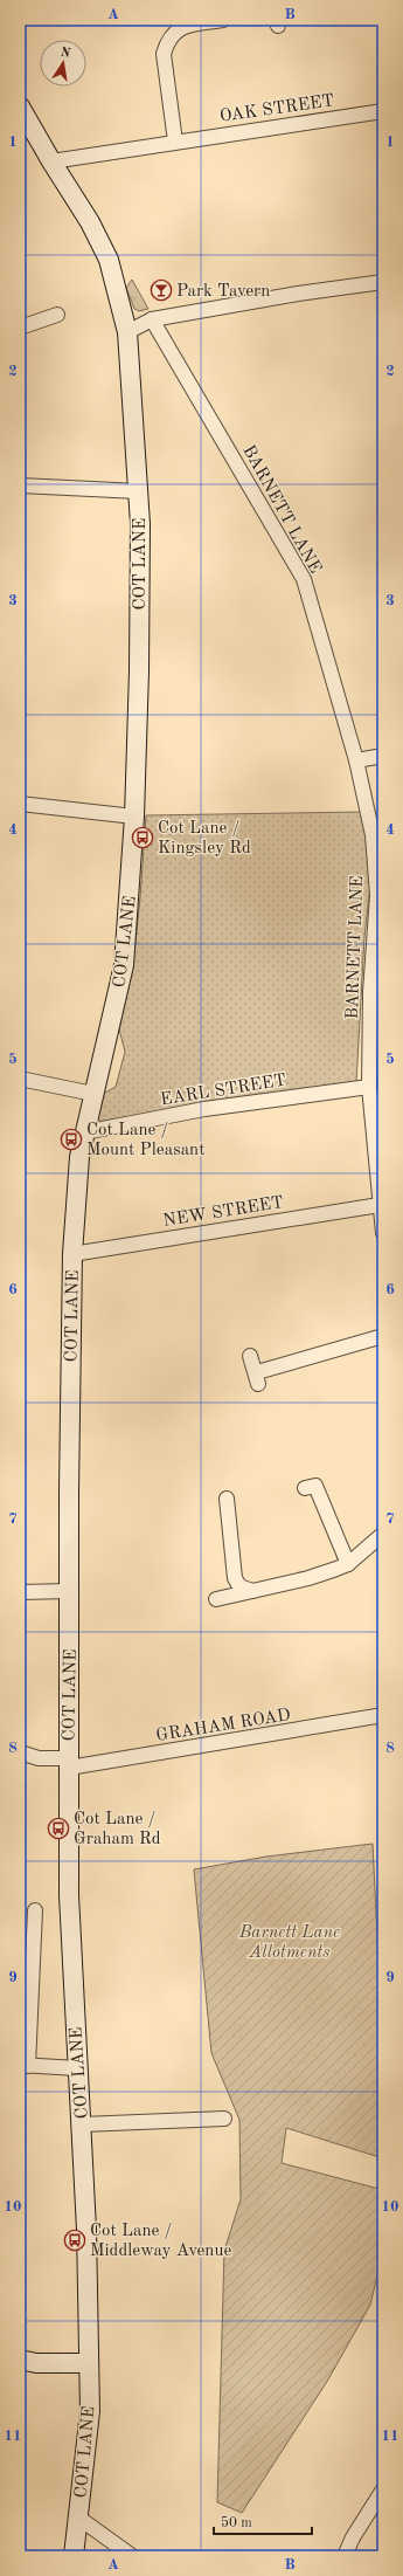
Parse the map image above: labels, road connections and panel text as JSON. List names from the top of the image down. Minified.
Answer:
{"streets":{"street":["OAK STREET","BARNETT LANE","COT LANE","EARL STREET","NEW STREET","GRAHAM ROAD"]},"crossings":[["OAK STREET","COT LANE"],["BARNETT LANE","EARL STREET"],["BARNETT LANE","NEW STREET"],["COT LANE","EARL STREET"],["COT LANE","NEW STREET"],["COT LANE","GRAHAM ROAD"]],"parks":["Barnett Lane Allotments"],"places":{"bar":["Park Tavern"],"bus stop":["Cot Lane / Kingsley Rd","Cot Lane / Mount Pleasant","Cot Lane / Graham Rd","Cot Lane / Middleway Avenue"]},"scale_bar":"50 m","north":"top","grid":{"columns":["A","B"],"rows":["1","2","3","4","5","6","7","8","9","10","11"]}}
